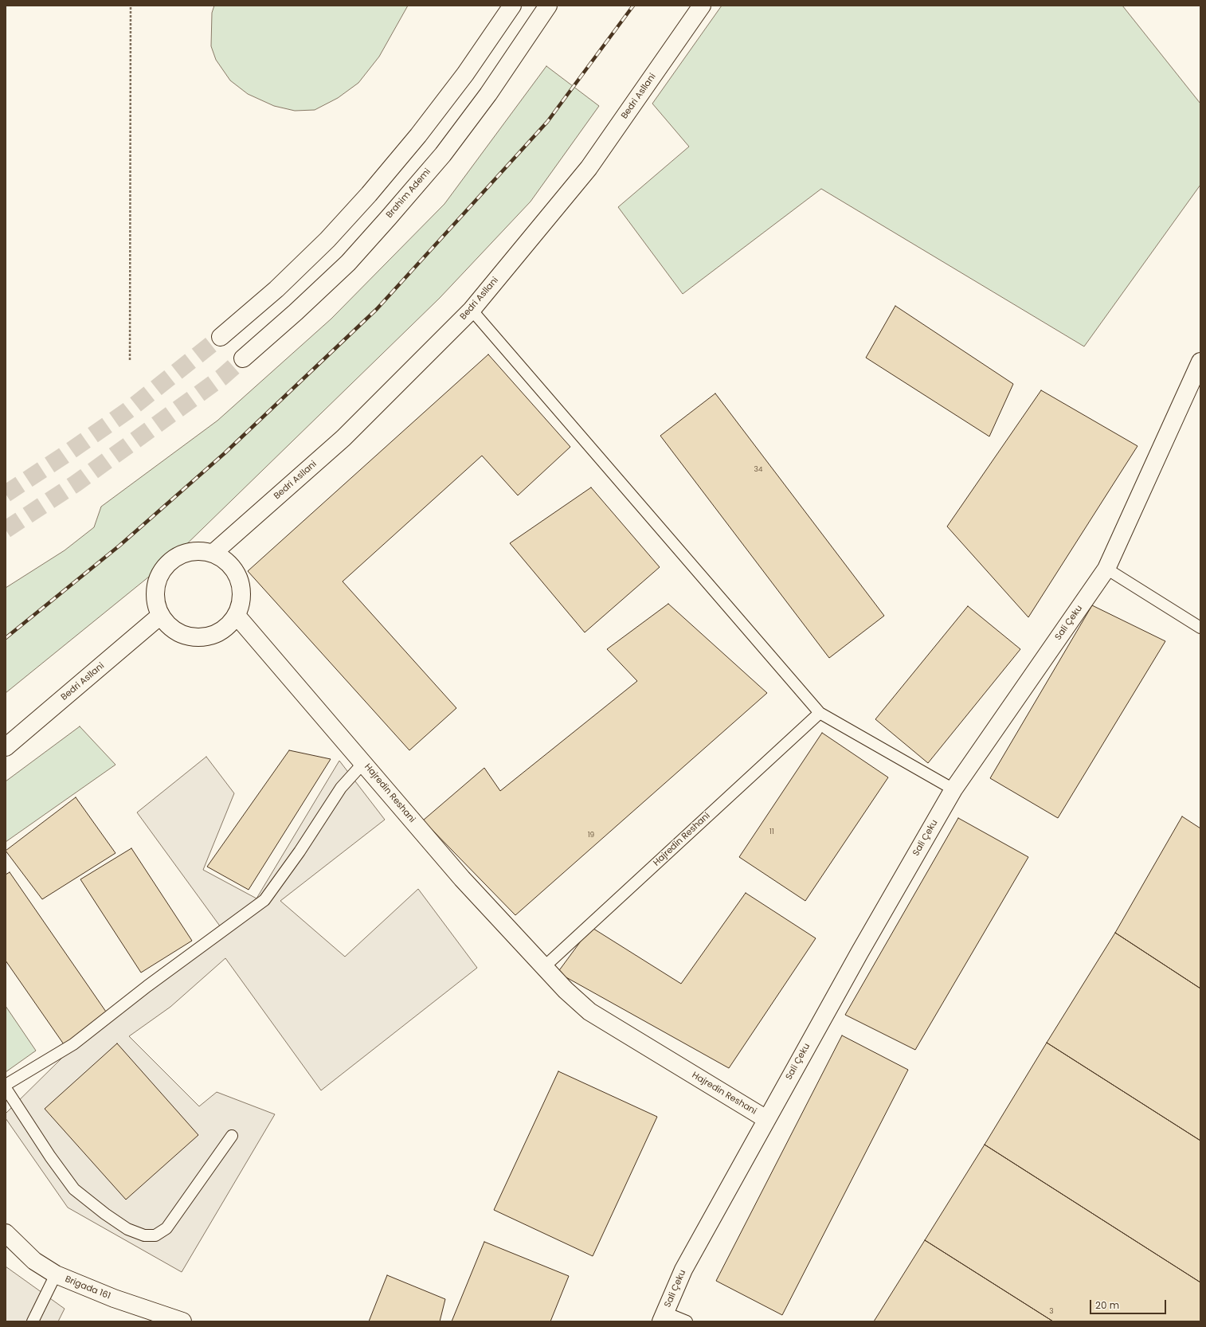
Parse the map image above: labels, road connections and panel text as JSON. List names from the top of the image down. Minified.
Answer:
{"streets":{"street":["Bedri Asllani","Brahim Ademi","Sali Çeku","Hajredin Reshani","Brigada 161"]},"crossings":[["Bedri Asllani","Hajredin Reshani"],["Sali Çeku","Hajredin Reshani"]],"house_numbers":["34","11","19","3"],"scale_bar":"20 m"}
